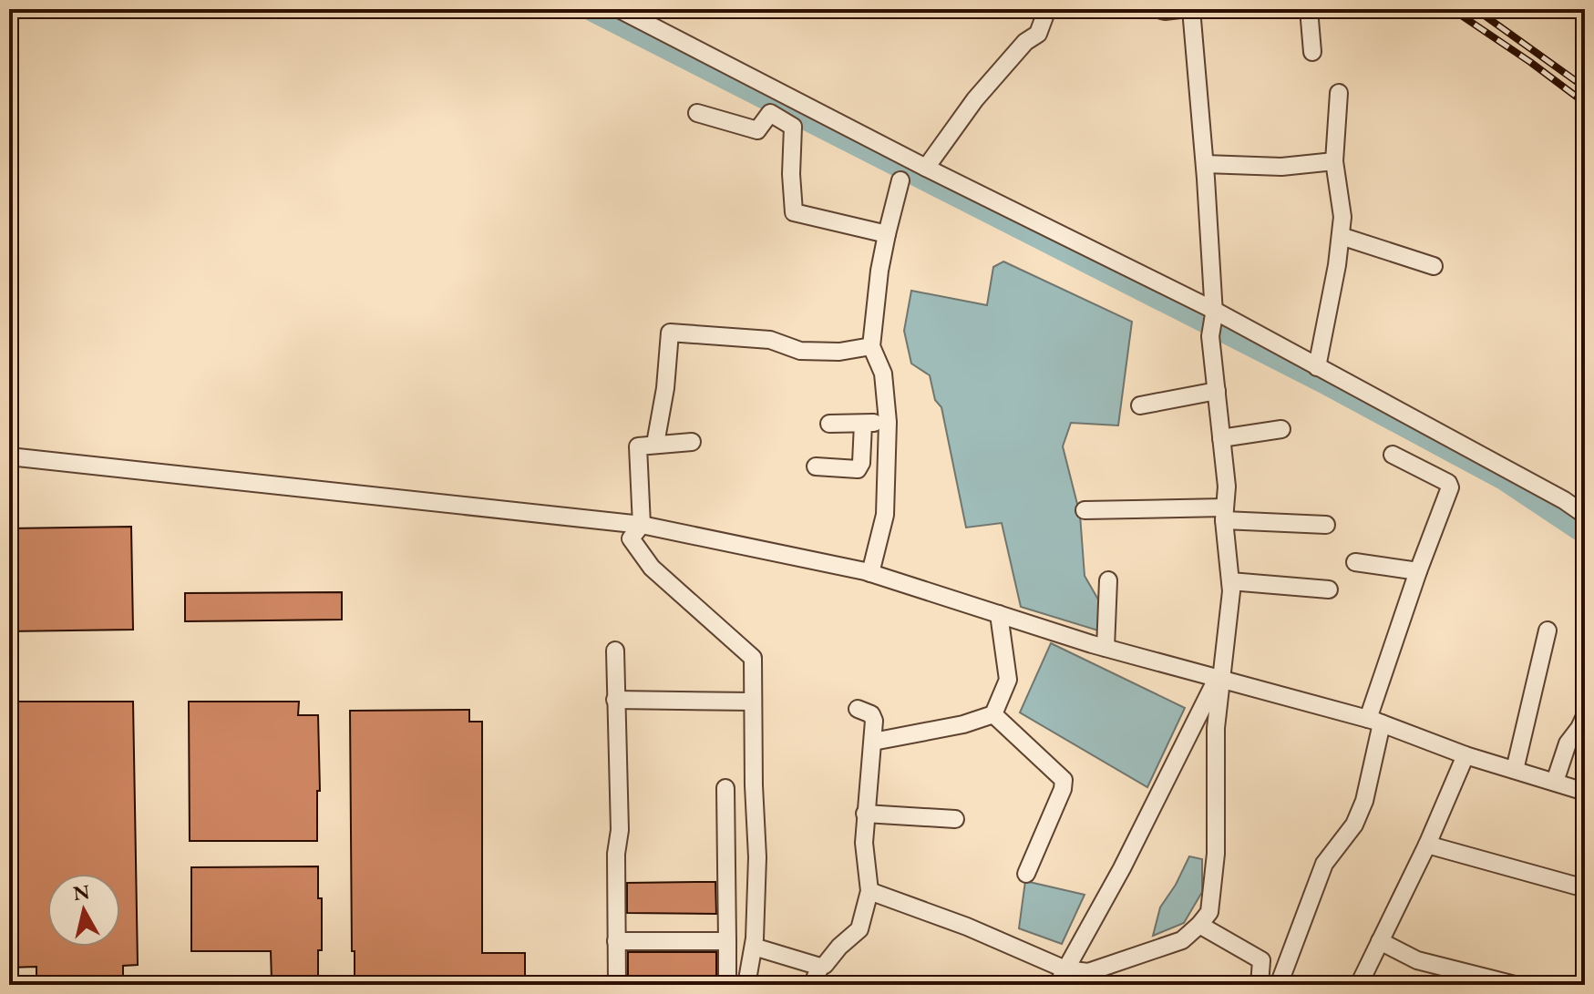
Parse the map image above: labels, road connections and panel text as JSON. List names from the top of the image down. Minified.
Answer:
{"north":"top"}
